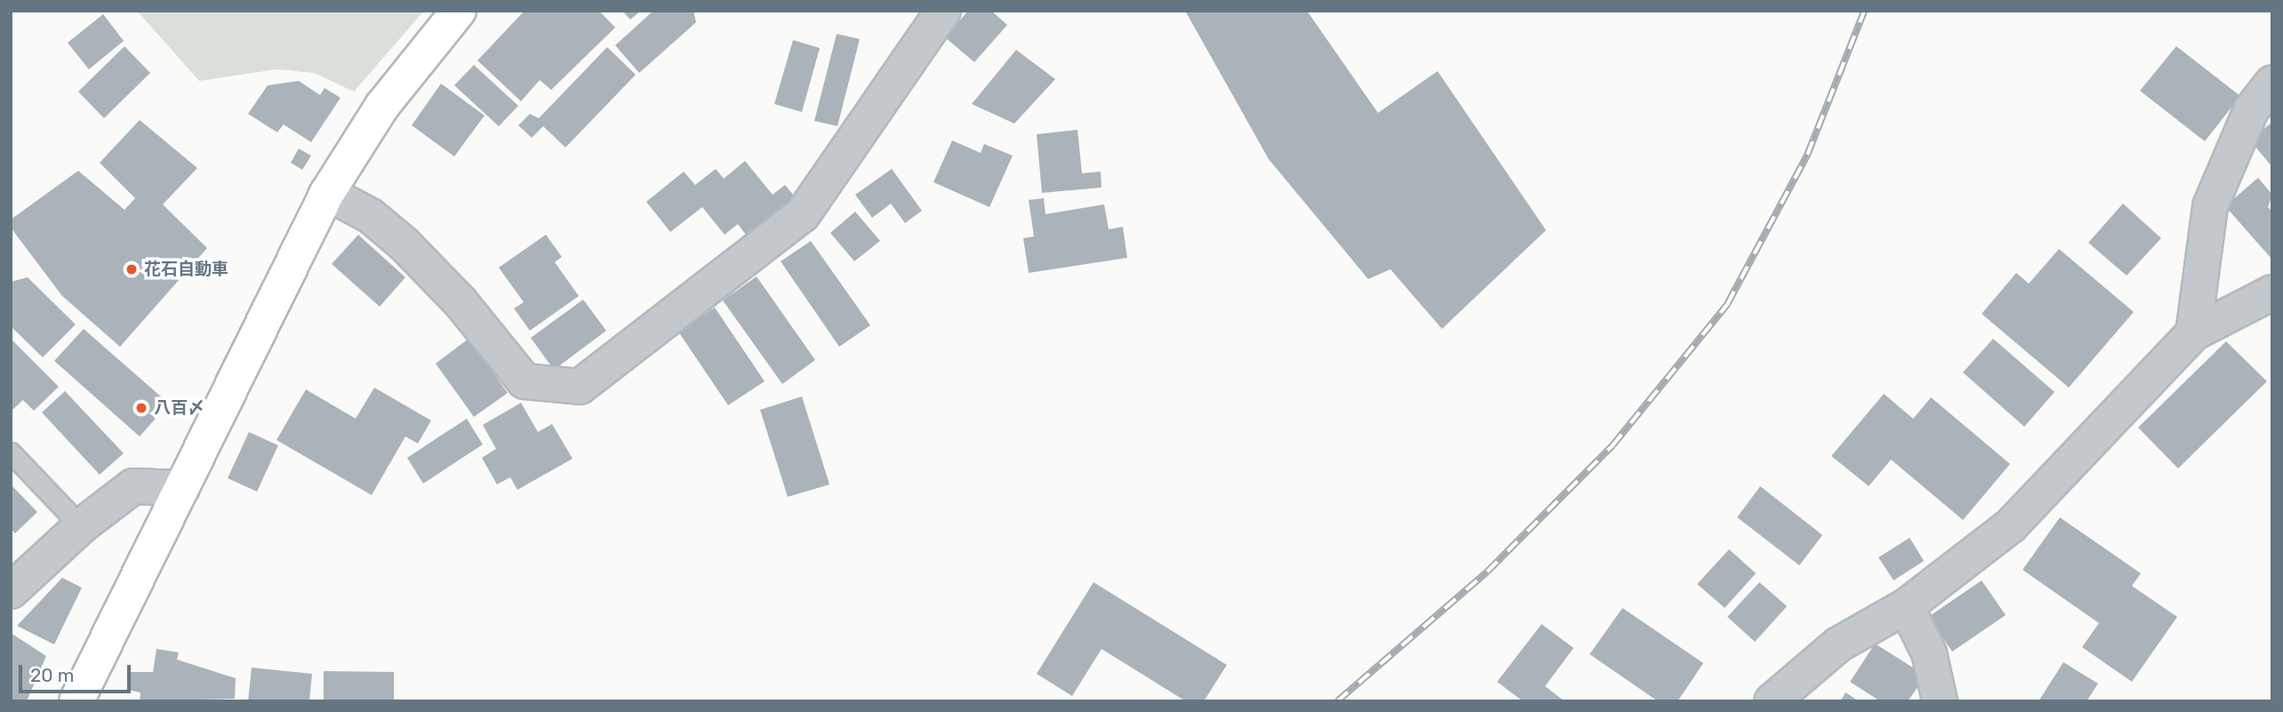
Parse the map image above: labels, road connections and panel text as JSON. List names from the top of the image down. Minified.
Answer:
{"places":["花石自動車","八百〆"],"scale_bar":"20 m"}
